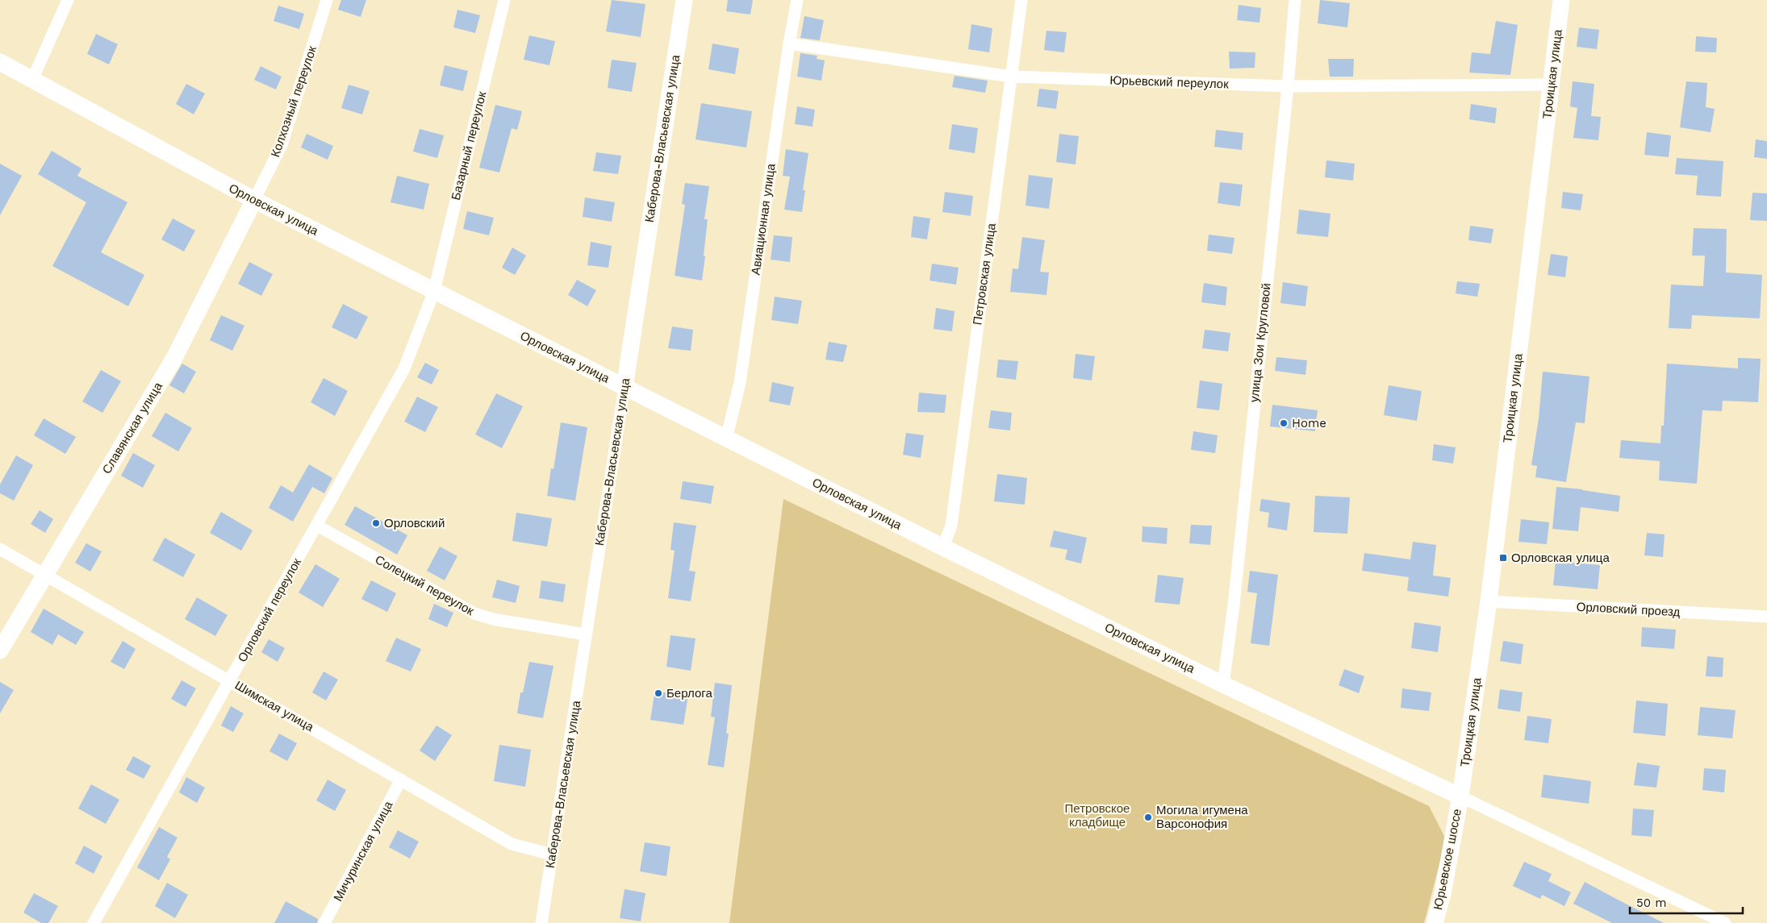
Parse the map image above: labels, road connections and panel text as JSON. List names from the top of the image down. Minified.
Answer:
{"streets":{"main road":["Троицкая улица","Каберова-Власьевская улица","Орловская улица","Славянская улица","Юрьевское шоссе"],"street":["Юрьевский переулок","Колхозный переулок","Базарный переулок","Авиационная улица","Петровская улица","улица Зои Кругловой","Солецкий переулок","Орловский проезд","Орловский переулок","Шимская улица","Мичуринская улица"]},"crossings":[["Троицкая улица","Юрьевский переулок"],["Троицкая улица","Орловская улица"],["Троицкая улица","Орловский проезд"],["Троицкая улица","Юрьевское шоссе"],["Юрьевский переулок","Авиационная улица"],["Юрьевский переулок","Петровская улица"],["Юрьевский переулок","улица Зои Кругловой"],["Колхозный переулок","Орловская улица"],["Колхозный переулок","Славянская улица"],["Каберова-Власьевская улица","Орловская улица"],["Каберова-Власьевская улица","Солецкий переулок"],["Каберова-Власьевская улица","Шимская улица"],["Базарный переулок","Орловская улица"],["Базарный переулок","Орловский переулок"],["Орловская улица","Авиационная улица"],["Орловская улица","Петровская улица"],["Орловская улица","улица Зои Кругловой"],["Орловская улица","Славянская улица"],["Орловская улица","Орловский переулок"],["Орловская улица","Юрьевское шоссе"],["Славянская улица","Шимская улица"],["Солецкий переулок","Орловский переулок"],["Орловский переулок","Шимская улица"],["Шимская улица","Мичуринская улица"]],"parks":["Петровское кладбище"],"places":{"other":["Home","Орловский","Берлога","Могила игумена Варсонофия"],"transit":["Орловская улица"]},"scale_bar":"50 m"}
